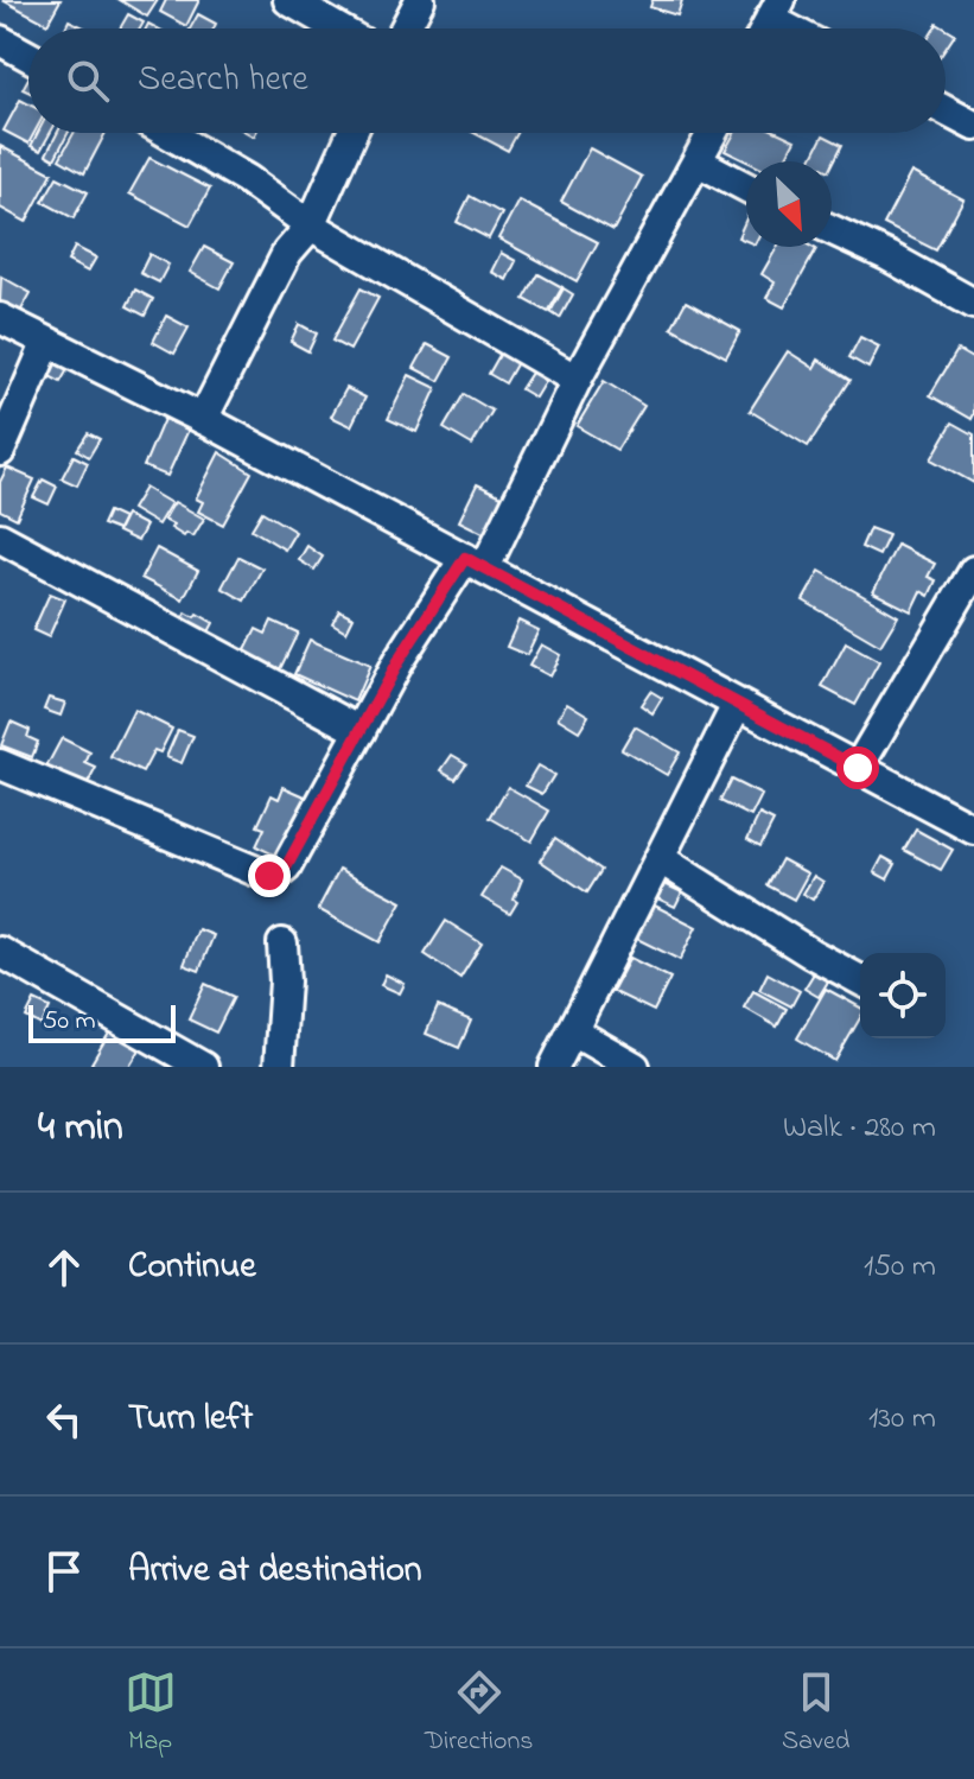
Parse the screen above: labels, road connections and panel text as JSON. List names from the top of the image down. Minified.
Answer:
{"scale_bar":"50 m","north":"bottom right","page":{"search":"Search here","scale":"50 m","heading":["4 min","Walk · 280 m"],"list":[["Continue","150 m"],["Turn left","130 m"],"Arrive at destination"],"nav":["Map","Directions","Saved"]}}
